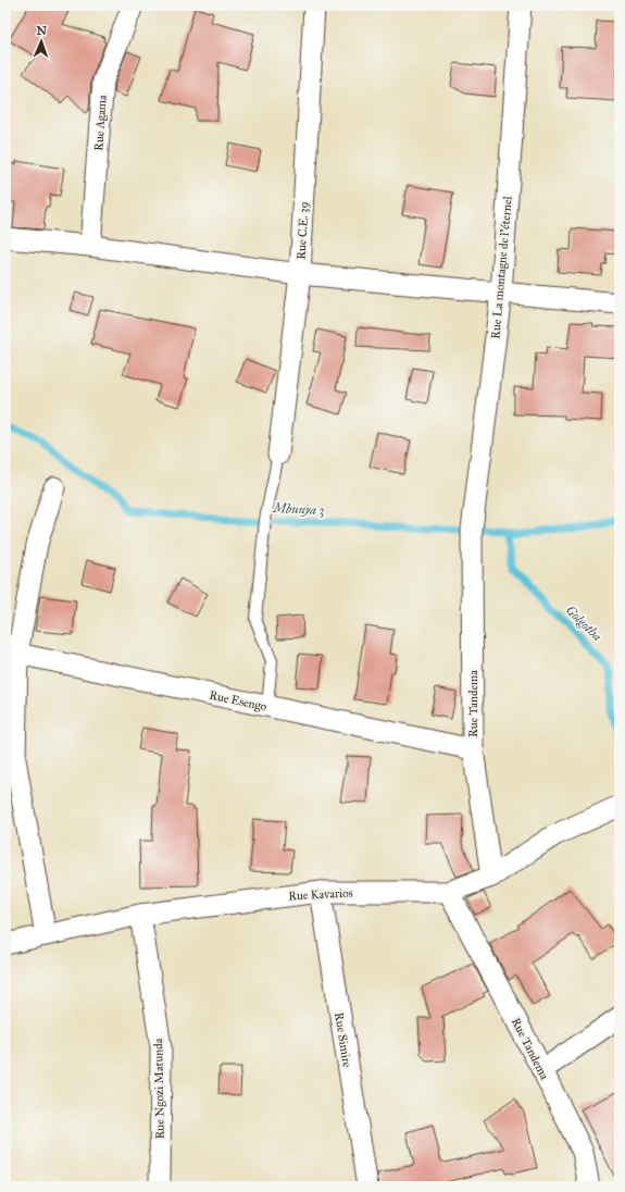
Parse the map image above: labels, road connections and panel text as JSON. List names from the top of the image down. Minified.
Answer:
{"streets":{"street":["Rue Agama","Rue C.E. 39","Rue La montagne de l'éternel","Rue Esengo","Rue Tandema","Rue Kavarios","Rue Simire","Rue Ngozi Matunda"]},"crossings":[["Rue La montagne de l'éternel","Rue Tandema"],["Rue Esengo","Rue Tandema"],["Rue Tandema","Rue Kavarios"],["Rue Kavarios","Rue Simire"],["Rue Kavarios","Rue Ngozi Matunda"]],"water":["Mbunya 3","Golgotha"],"north":"top"}
